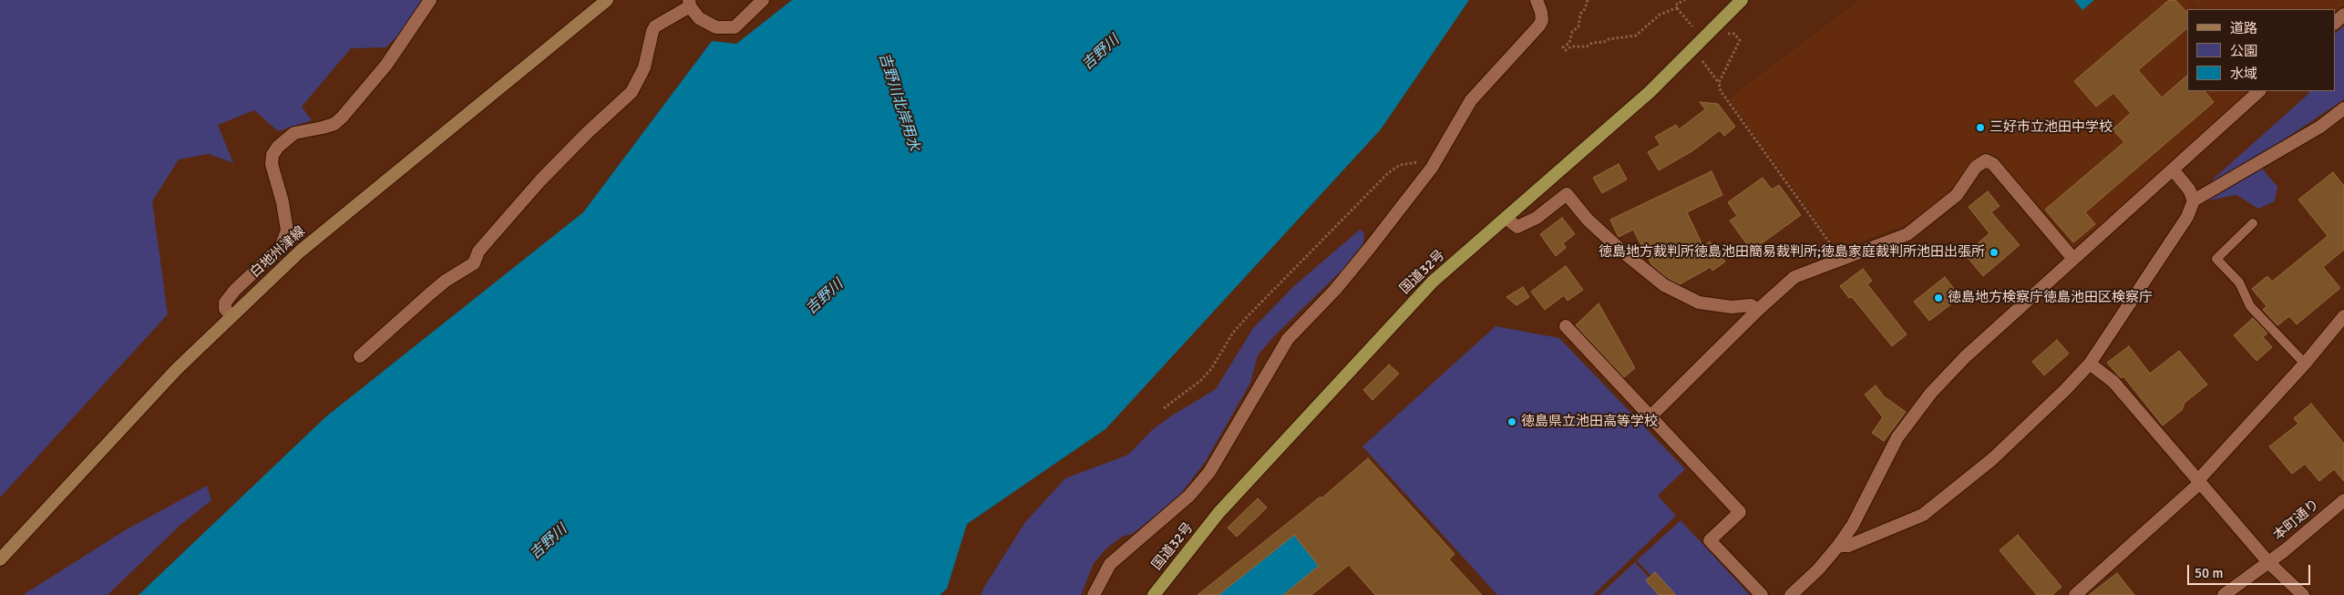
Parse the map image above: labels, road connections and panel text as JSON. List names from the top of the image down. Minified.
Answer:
{"streets":{"highway":["国道32号"],"main road":["白地州津線"],"street":["本町通り"]},"water":["吉野川","吉野川北岸用水"],"places":["三好市立池田中学校","徳島地方裁判所徳島池田簡易裁判所;徳島家庭裁判所池田出張所","徳島地方検察庁徳島池田区検察庁","徳島県立池田高等学校"],"legend":["道路","公園","水域"],"scale_bar":"50 m"}
